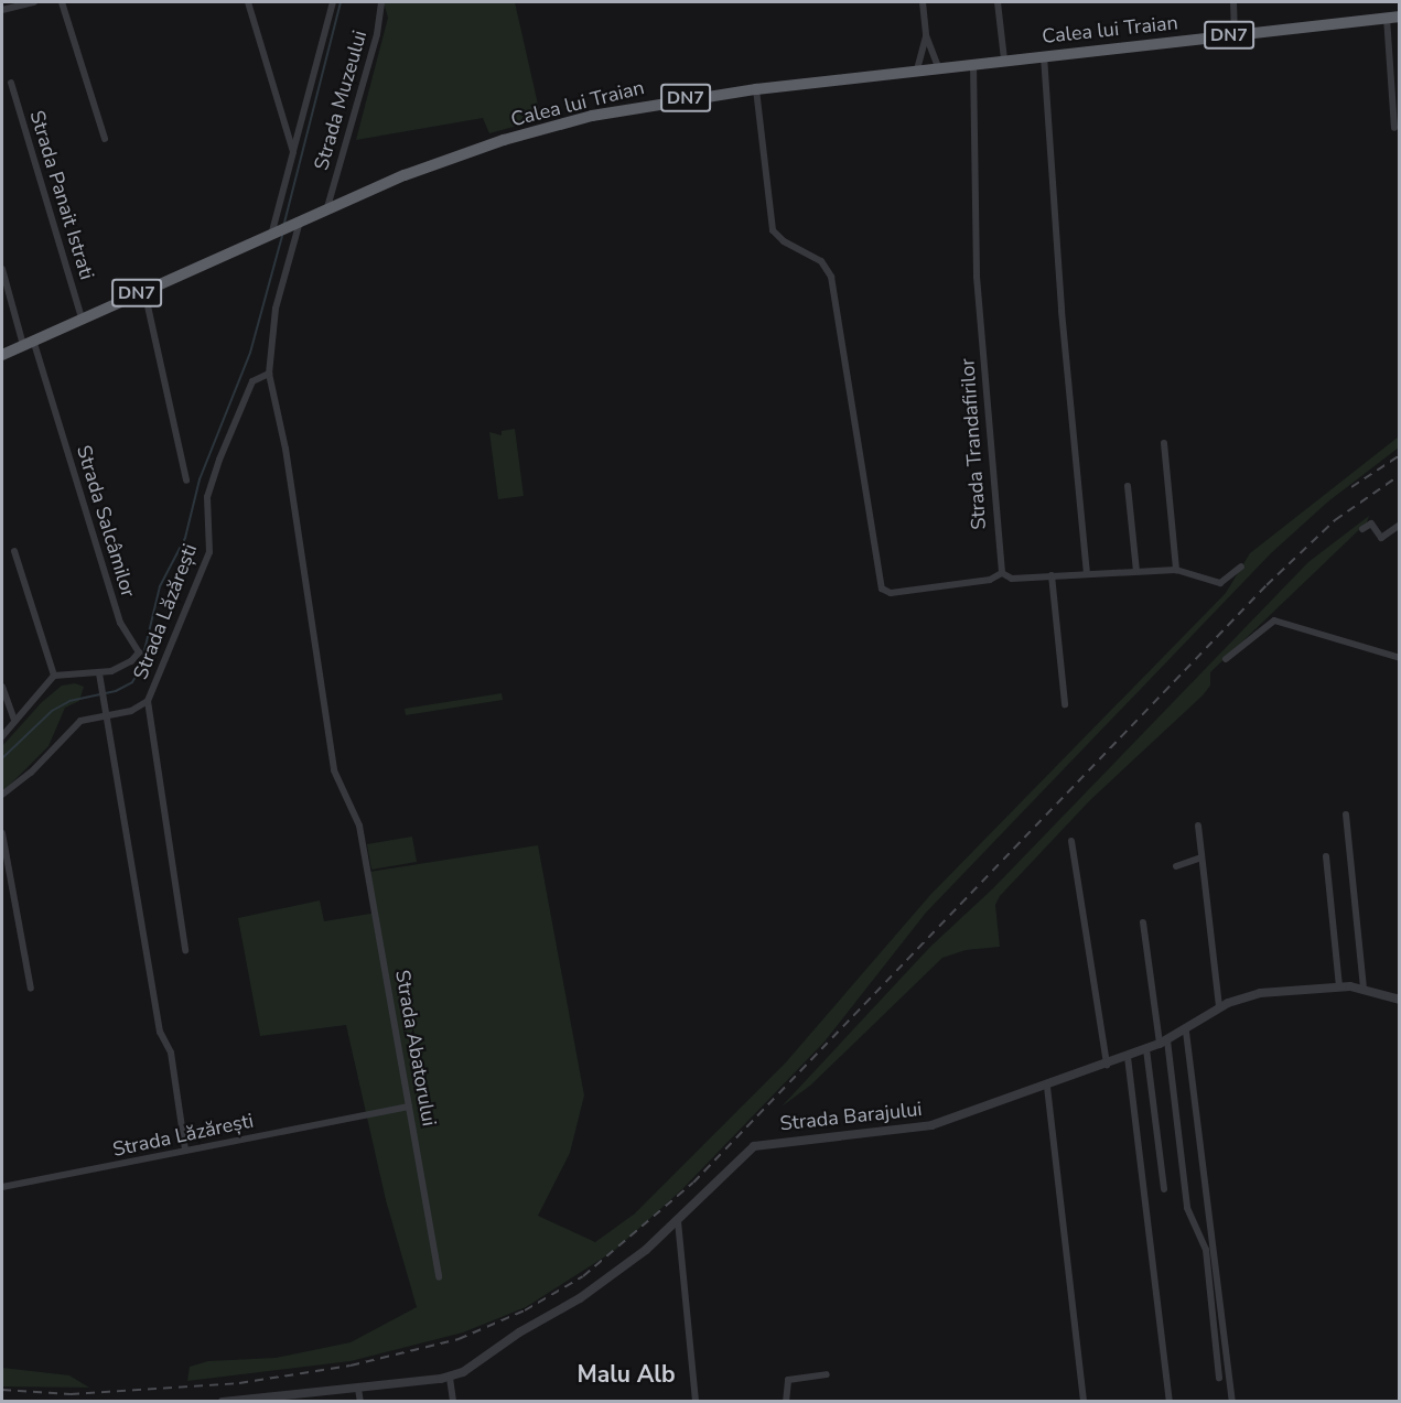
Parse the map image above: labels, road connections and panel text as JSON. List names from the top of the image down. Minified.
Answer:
{"streets":{"highway":["Calea lui Traian","DN7"],"street":["Strada Muzeului","Strada Panait Istrati","Strada Trandafirilor","Strada Salcâmilor","Strada Lăzărești","Strada Abatorului","Strada Barajului"]},"crossings":[["Calea lui Traian","Strada Muzeului"],["Calea lui Traian","Strada Panait Istrati"],["Calea lui Traian","Strada Trandafirilor"],["Calea lui Traian","Strada Salcâmilor"],["Calea lui Traian","Strada Abatorului"],["Strada Lăzărești","Strada Abatorului"]],"districts":["Malu Alb"]}
